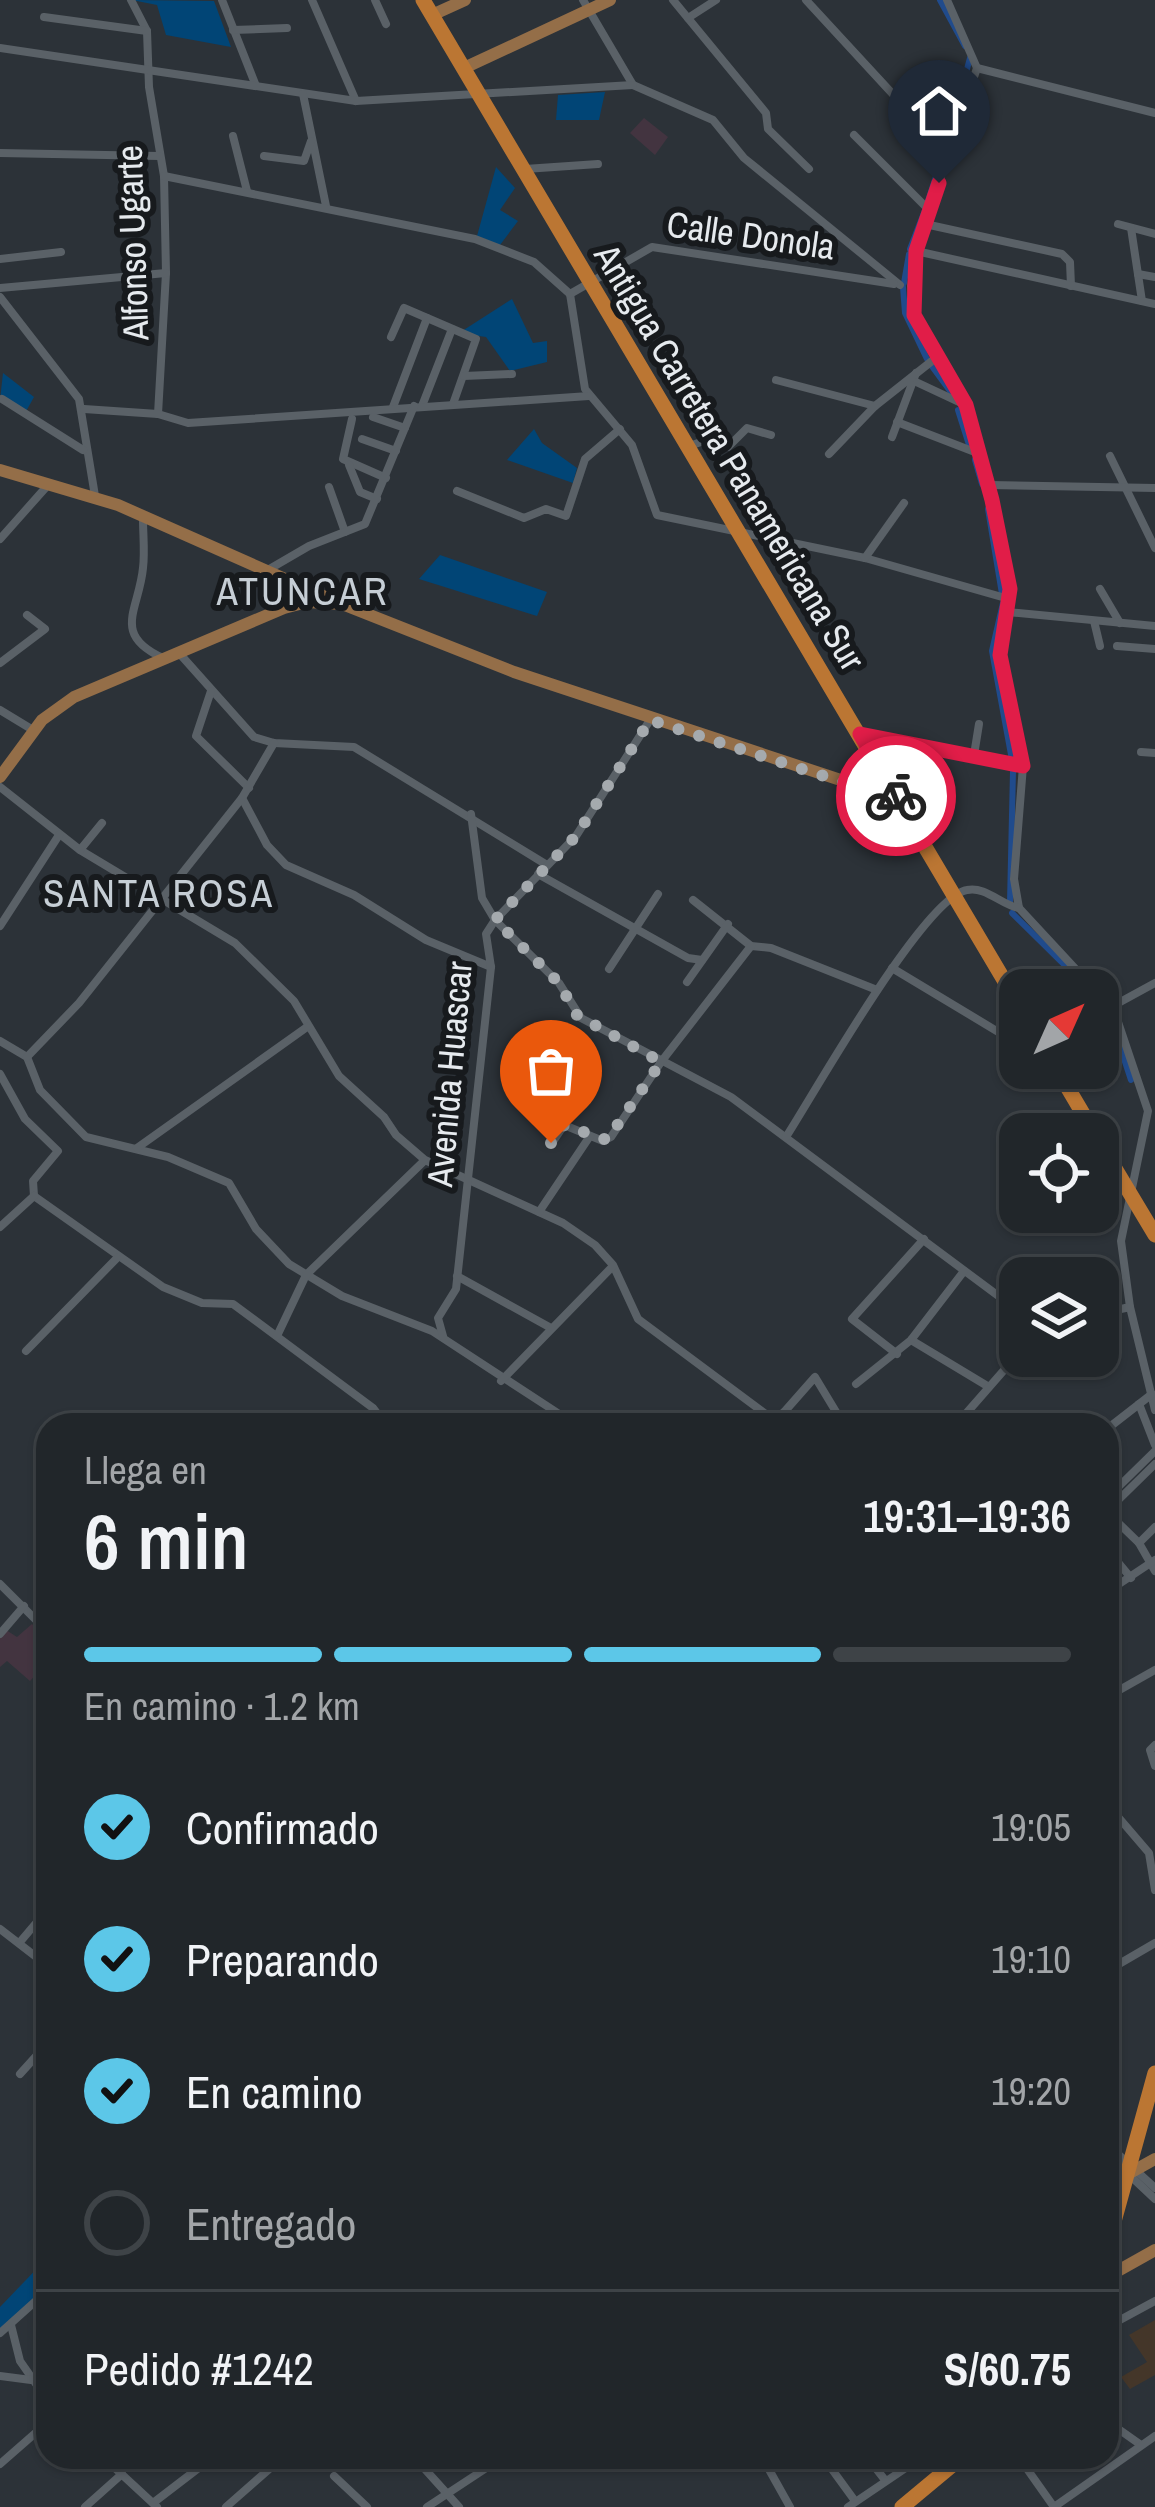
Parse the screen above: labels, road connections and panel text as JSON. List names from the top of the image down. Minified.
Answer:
{"streets":{"highway":["Antigua Carretera Panamericana Sur"],"street":["Calle Donola","Alfonso Ugarte","Avenida Huascar"]},"crossings":[["Calle Donola","Antigua Carretera Panamericana Sur"]],"districts":["ATUNCAR","SANTA ROSA"],"north":"top right","page":{"heading":["6 min","Llega en","19:31–19:36"],"panel":["Pedido #1242","S/60.75"],"bar":"En camino · 1.2 km","list":[["Confirmado","19:05"],["Preparando","19:10"],["En camino","19:20"],"Entregado"]}}
